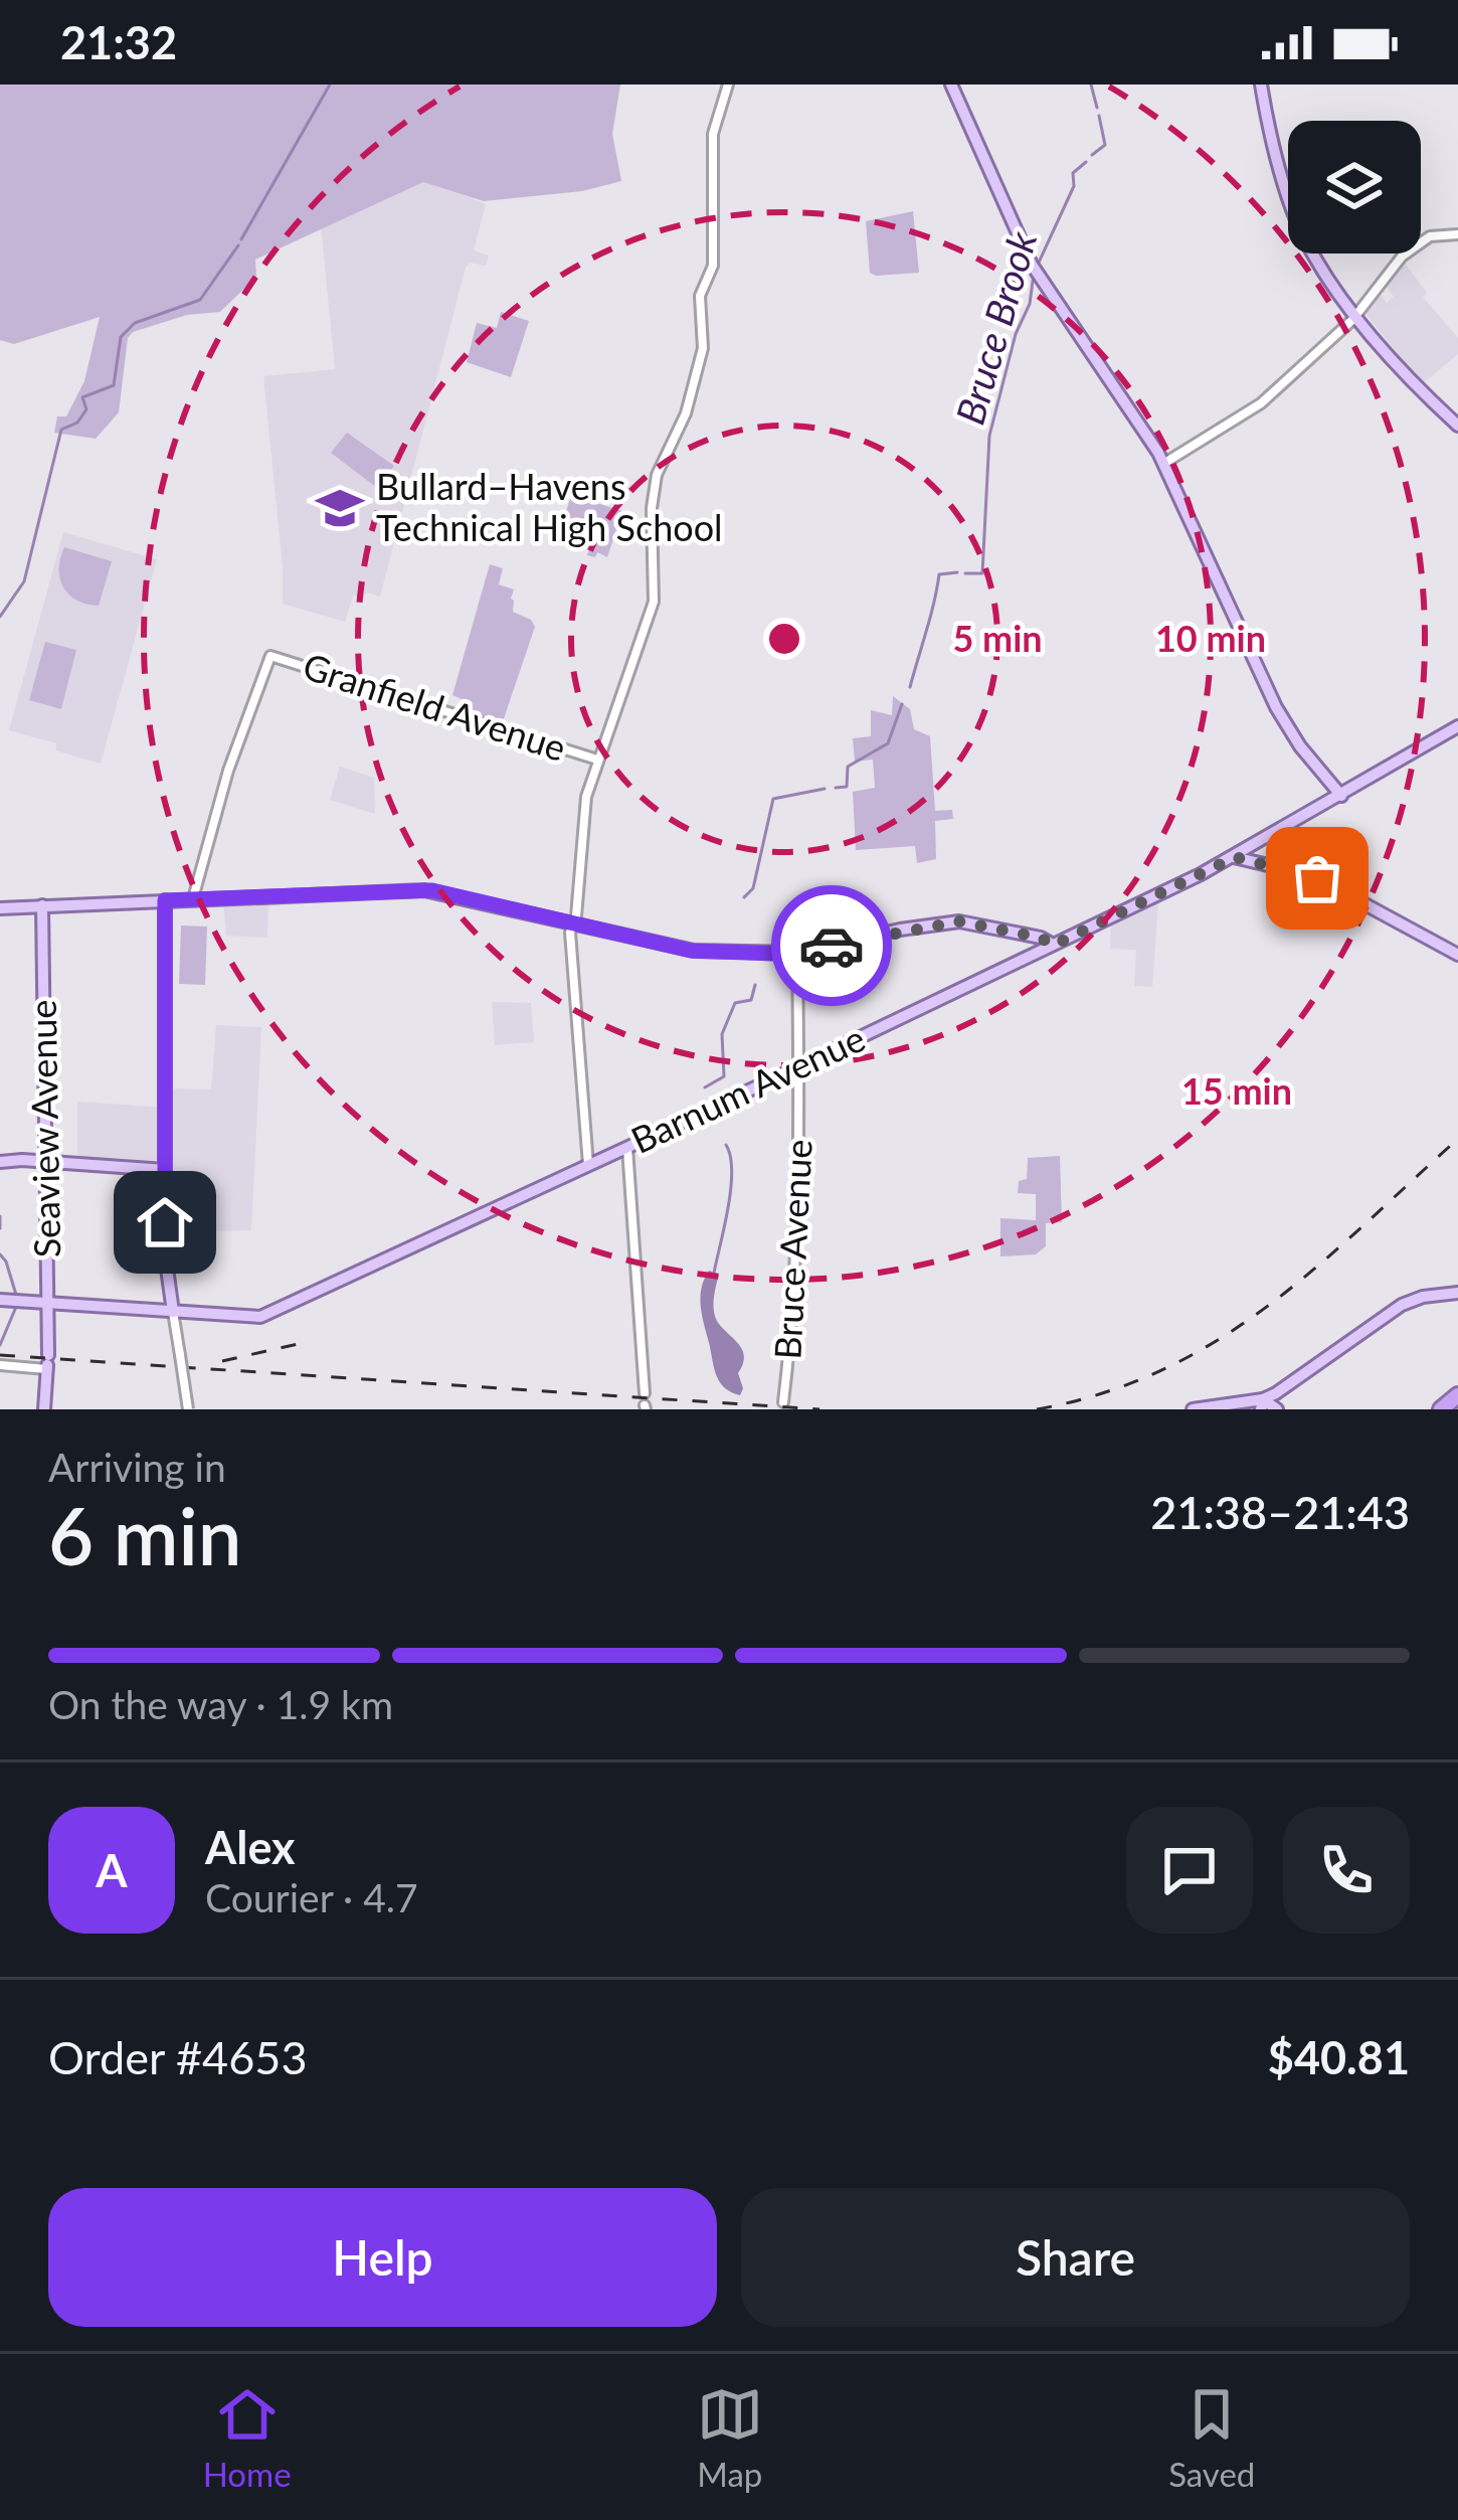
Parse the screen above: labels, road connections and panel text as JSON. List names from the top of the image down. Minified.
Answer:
{"streets":{"main road":["Barnum Avenue","Seaview Avenue"],"street":["Granfield Avenue","Bruce Avenue"]},"crossings":[["Barnum Avenue","Seaview Avenue"],["Barnum Avenue","Bruce Avenue"]],"water":["Bruce Brook"],"places":{"school or university":["Bullard–Havens Technical High School"]},"page":{"status":"21:32","heading":["6 min","Arriving in","21:38–21:43"],"panel":["Alex","Courier · 4.7","Order #4653","$40.81"],"bar":"On the way · 1.9 km","round":"A","buttons":["Help","Share"],"tabs":["Home","Map","Saved"]},"rings":["5 min","10 min","15 min"]}
